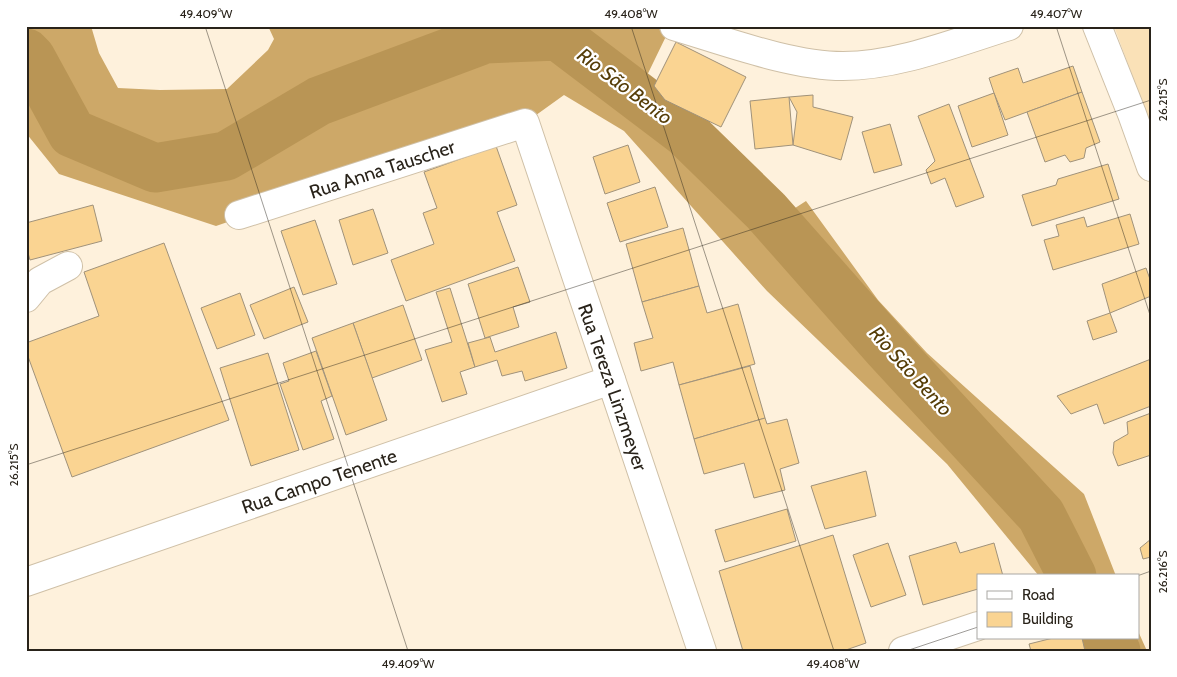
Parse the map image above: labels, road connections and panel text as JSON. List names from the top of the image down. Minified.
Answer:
{"streets":{"street":["Rua Anna Tauscher","Rua Tereza Linzmeyer","Rua Campo Tenente"]},"crossings":[["Rua Anna Tauscher","Rua Tereza Linzmeyer"],["Rua Tereza Linzmeyer","Rua Campo Tenente"]],"water":["Rio São Bento"],"legend":["Road","Building"],"coordinates":["49.409°W","49.408°W","49.407°W","26.215°S","26.216°S"]}
